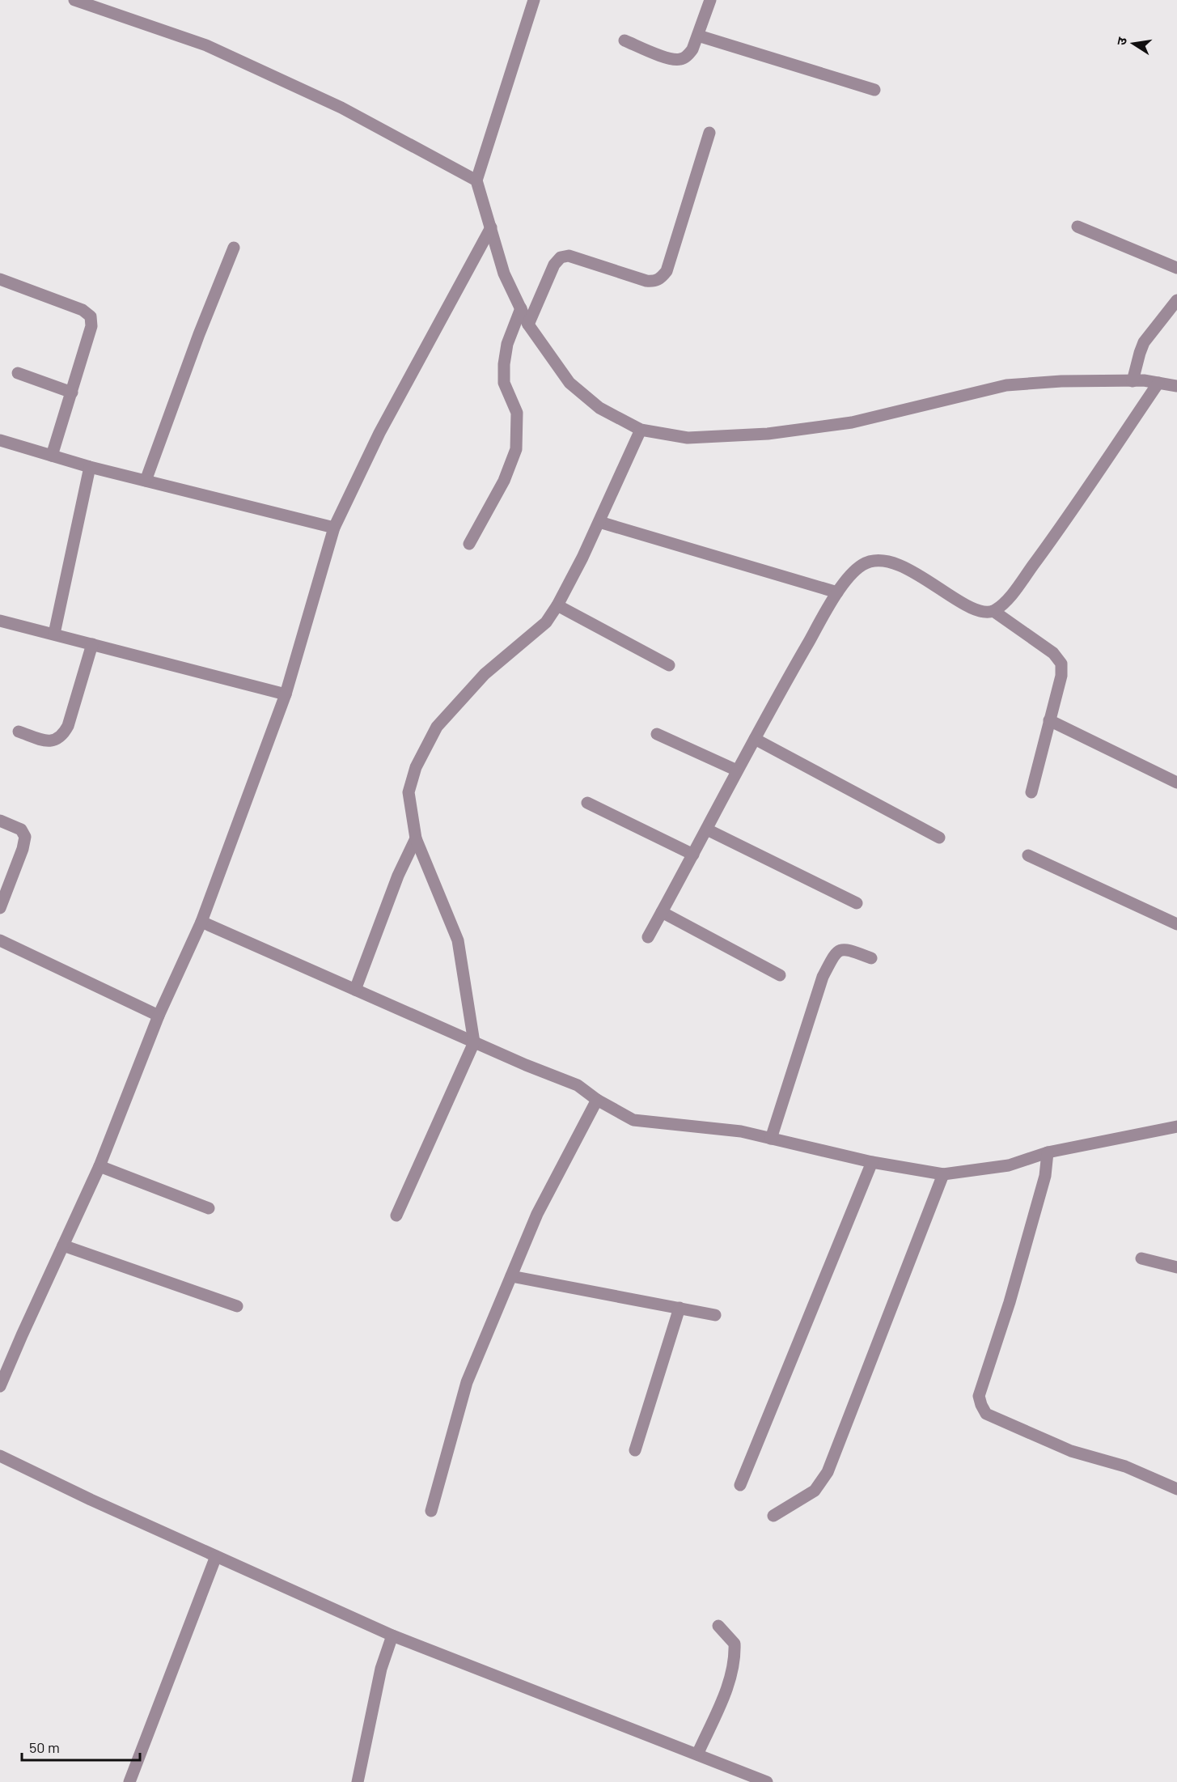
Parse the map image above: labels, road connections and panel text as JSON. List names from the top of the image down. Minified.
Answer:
{"scale_bar":"50 m","north":"left"}
